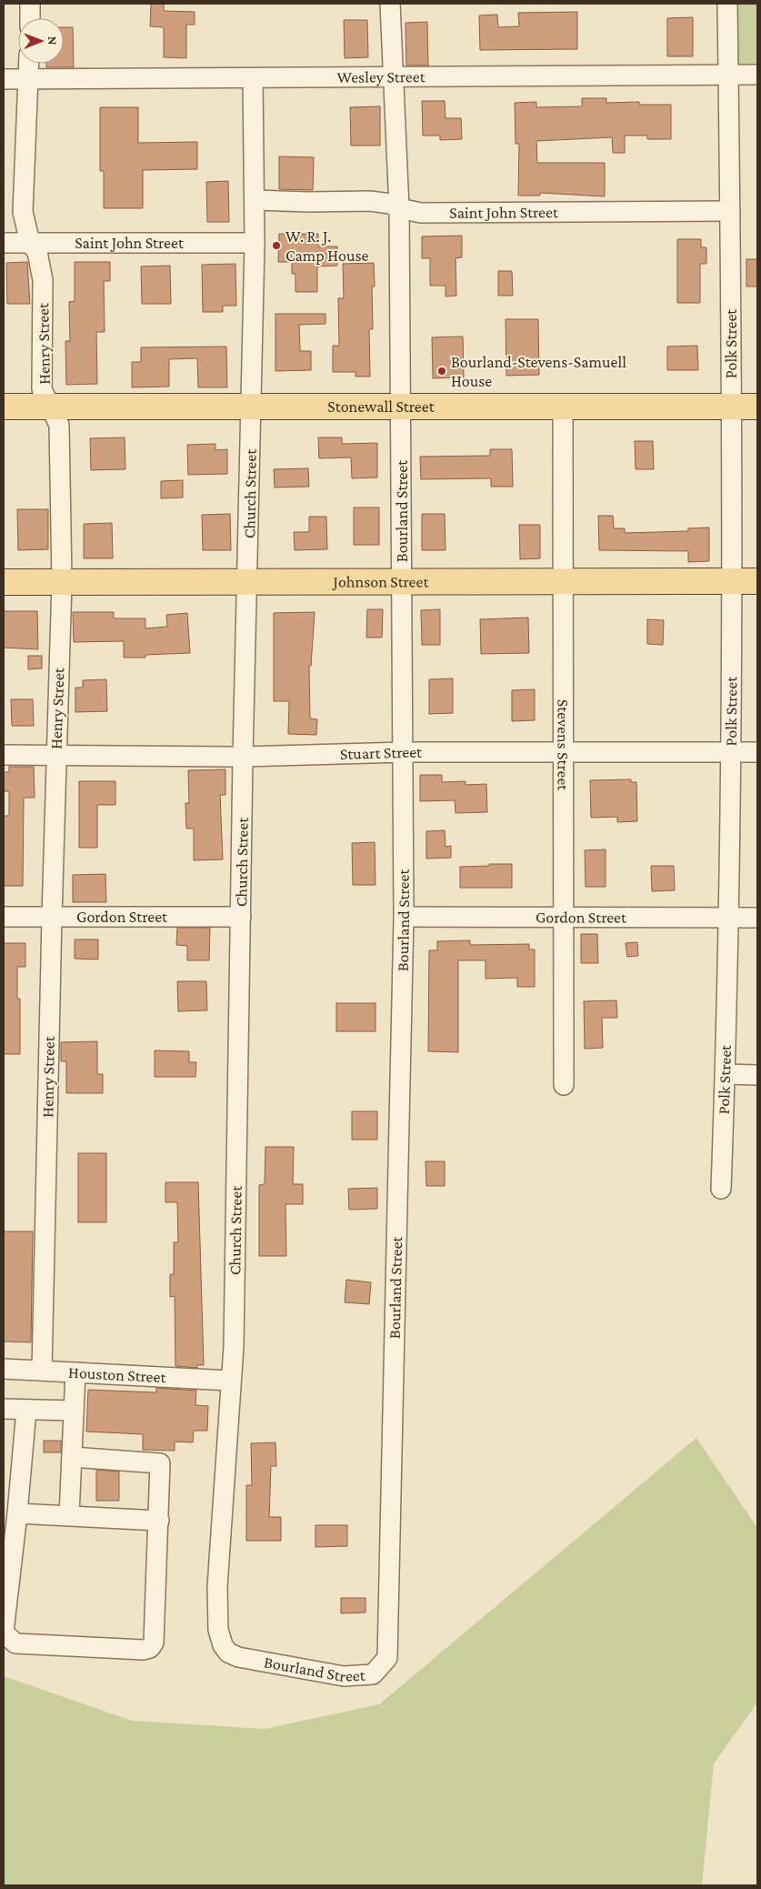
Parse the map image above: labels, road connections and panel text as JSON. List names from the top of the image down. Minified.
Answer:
{"streets":{"main road":["Stonewall Street","Johnson Street"],"street":["Wesley Street","Saint John Street","Henry Street","Polk Street","Church Street","Bourland Street","Stevens Street","Stuart Street","Gordon Street","Houston Street"]},"crossings":[["Wesley Street","Henry Street"],["Wesley Street","Church Street"],["Wesley Street","Bourland Street"],["Saint John Street","Henry Street"],["Saint John Street","Polk Street"],["Saint John Street","Church Street"],["Saint John Street","Bourland Street"],["Henry Street","Stonewall Street"],["Henry Street","Johnson Street"],["Henry Street","Stuart Street"],["Henry Street","Gordon Street"],["Henry Street","Houston Street"],["Polk Street","Stonewall Street"],["Polk Street","Johnson Street"],["Polk Street","Stuart Street"],["Polk Street","Gordon Street"],["Stonewall Street","Church Street"],["Stonewall Street","Bourland Street"],["Stonewall Street","Stevens Street"],["Church Street","Bourland Street"],["Church Street","Johnson Street"],["Church Street","Stuart Street"],["Church Street","Gordon Street"],["Church Street","Houston Street"],["Bourland Street","Johnson Street"],["Bourland Street","Stuart Street"],["Bourland Street","Gordon Street"],["Johnson Street","Stevens Street"],["Stevens Street","Stuart Street"],["Stevens Street","Gordon Street"]],"places":["W. R. J. Camp House","Bourland-Stevens-Samuell House"],"north":"right"}
